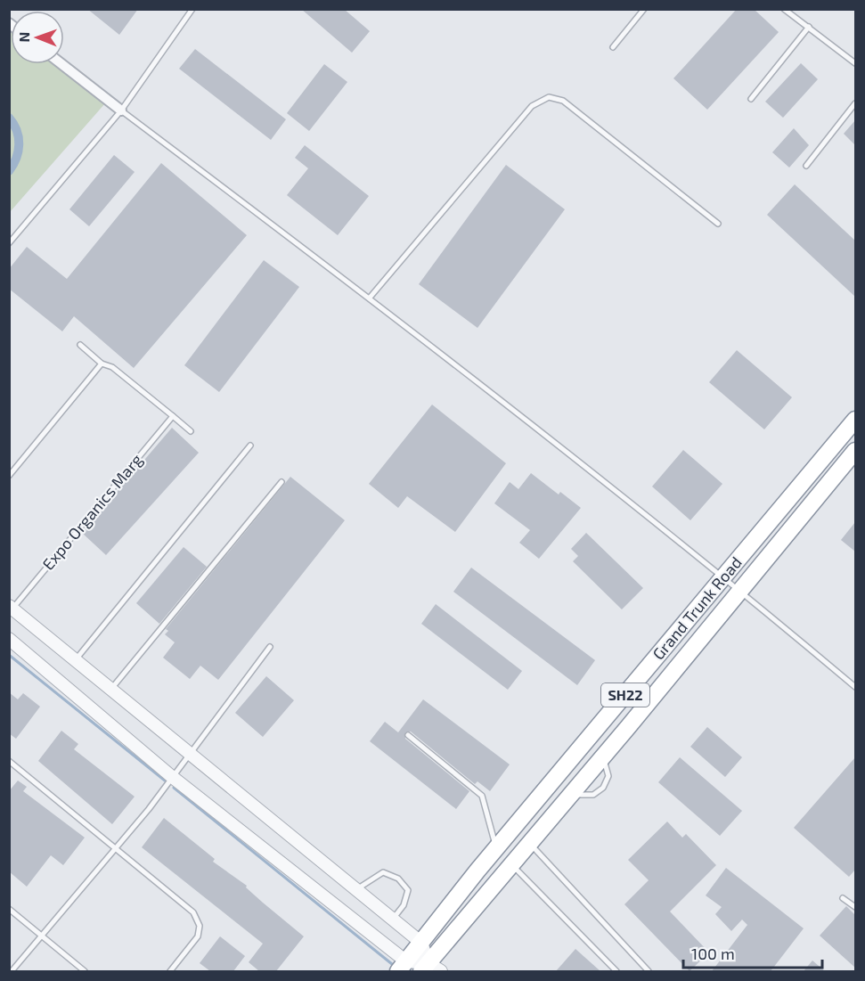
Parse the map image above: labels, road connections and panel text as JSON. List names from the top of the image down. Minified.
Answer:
{"streets":{"highway":["Grand Trunk Road","SH22"],"lane":["Expo Organics Marg"]},"scale_bar":"100 m","north":"left"}
